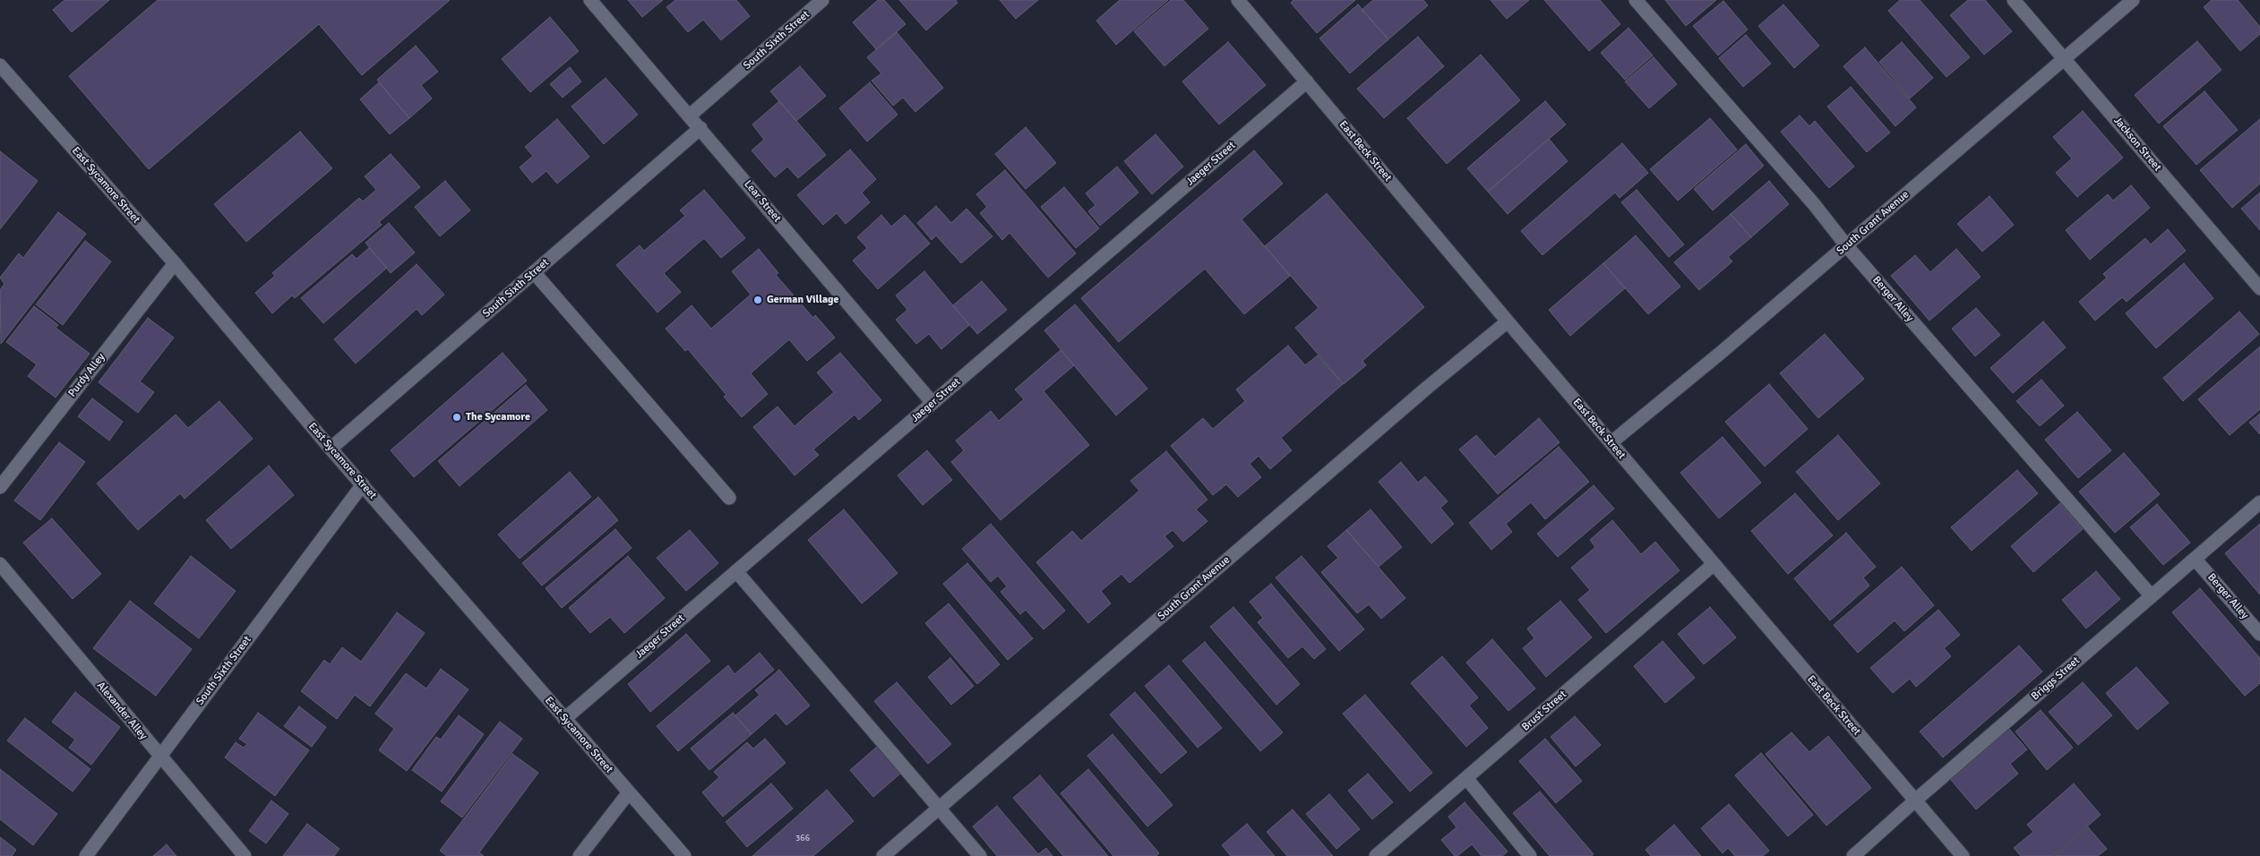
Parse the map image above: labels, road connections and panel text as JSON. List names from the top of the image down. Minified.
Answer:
{"streets":{"street":["South Sixth Street","Jackson Street","East Beck Street","Jaeger Street","East Sycamore Street","Lear Street","South Grant Avenue","Berger Alley","Purdy Alley","Briggs Street","Alexander Alley","Brust Street"]},"crossings":[["South Sixth Street","East Sycamore Street"],["South Sixth Street","Lear Street"],["South Sixth Street","Alexander Alley"],["Jackson Street","South Grant Avenue"],["East Beck Street","Jaeger Street"],["East Beck Street","South Grant Avenue"],["East Beck Street","Briggs Street"],["East Beck Street","Brust Street"],["Jaeger Street","East Sycamore Street"],["Jaeger Street","Lear Street"],["East Sycamore Street","Purdy Alley"],["South Grant Avenue","Berger Alley"],["Berger Alley","Briggs Street"]],"places":["German Village","The Sycamore"],"house_numbers":["366"]}
